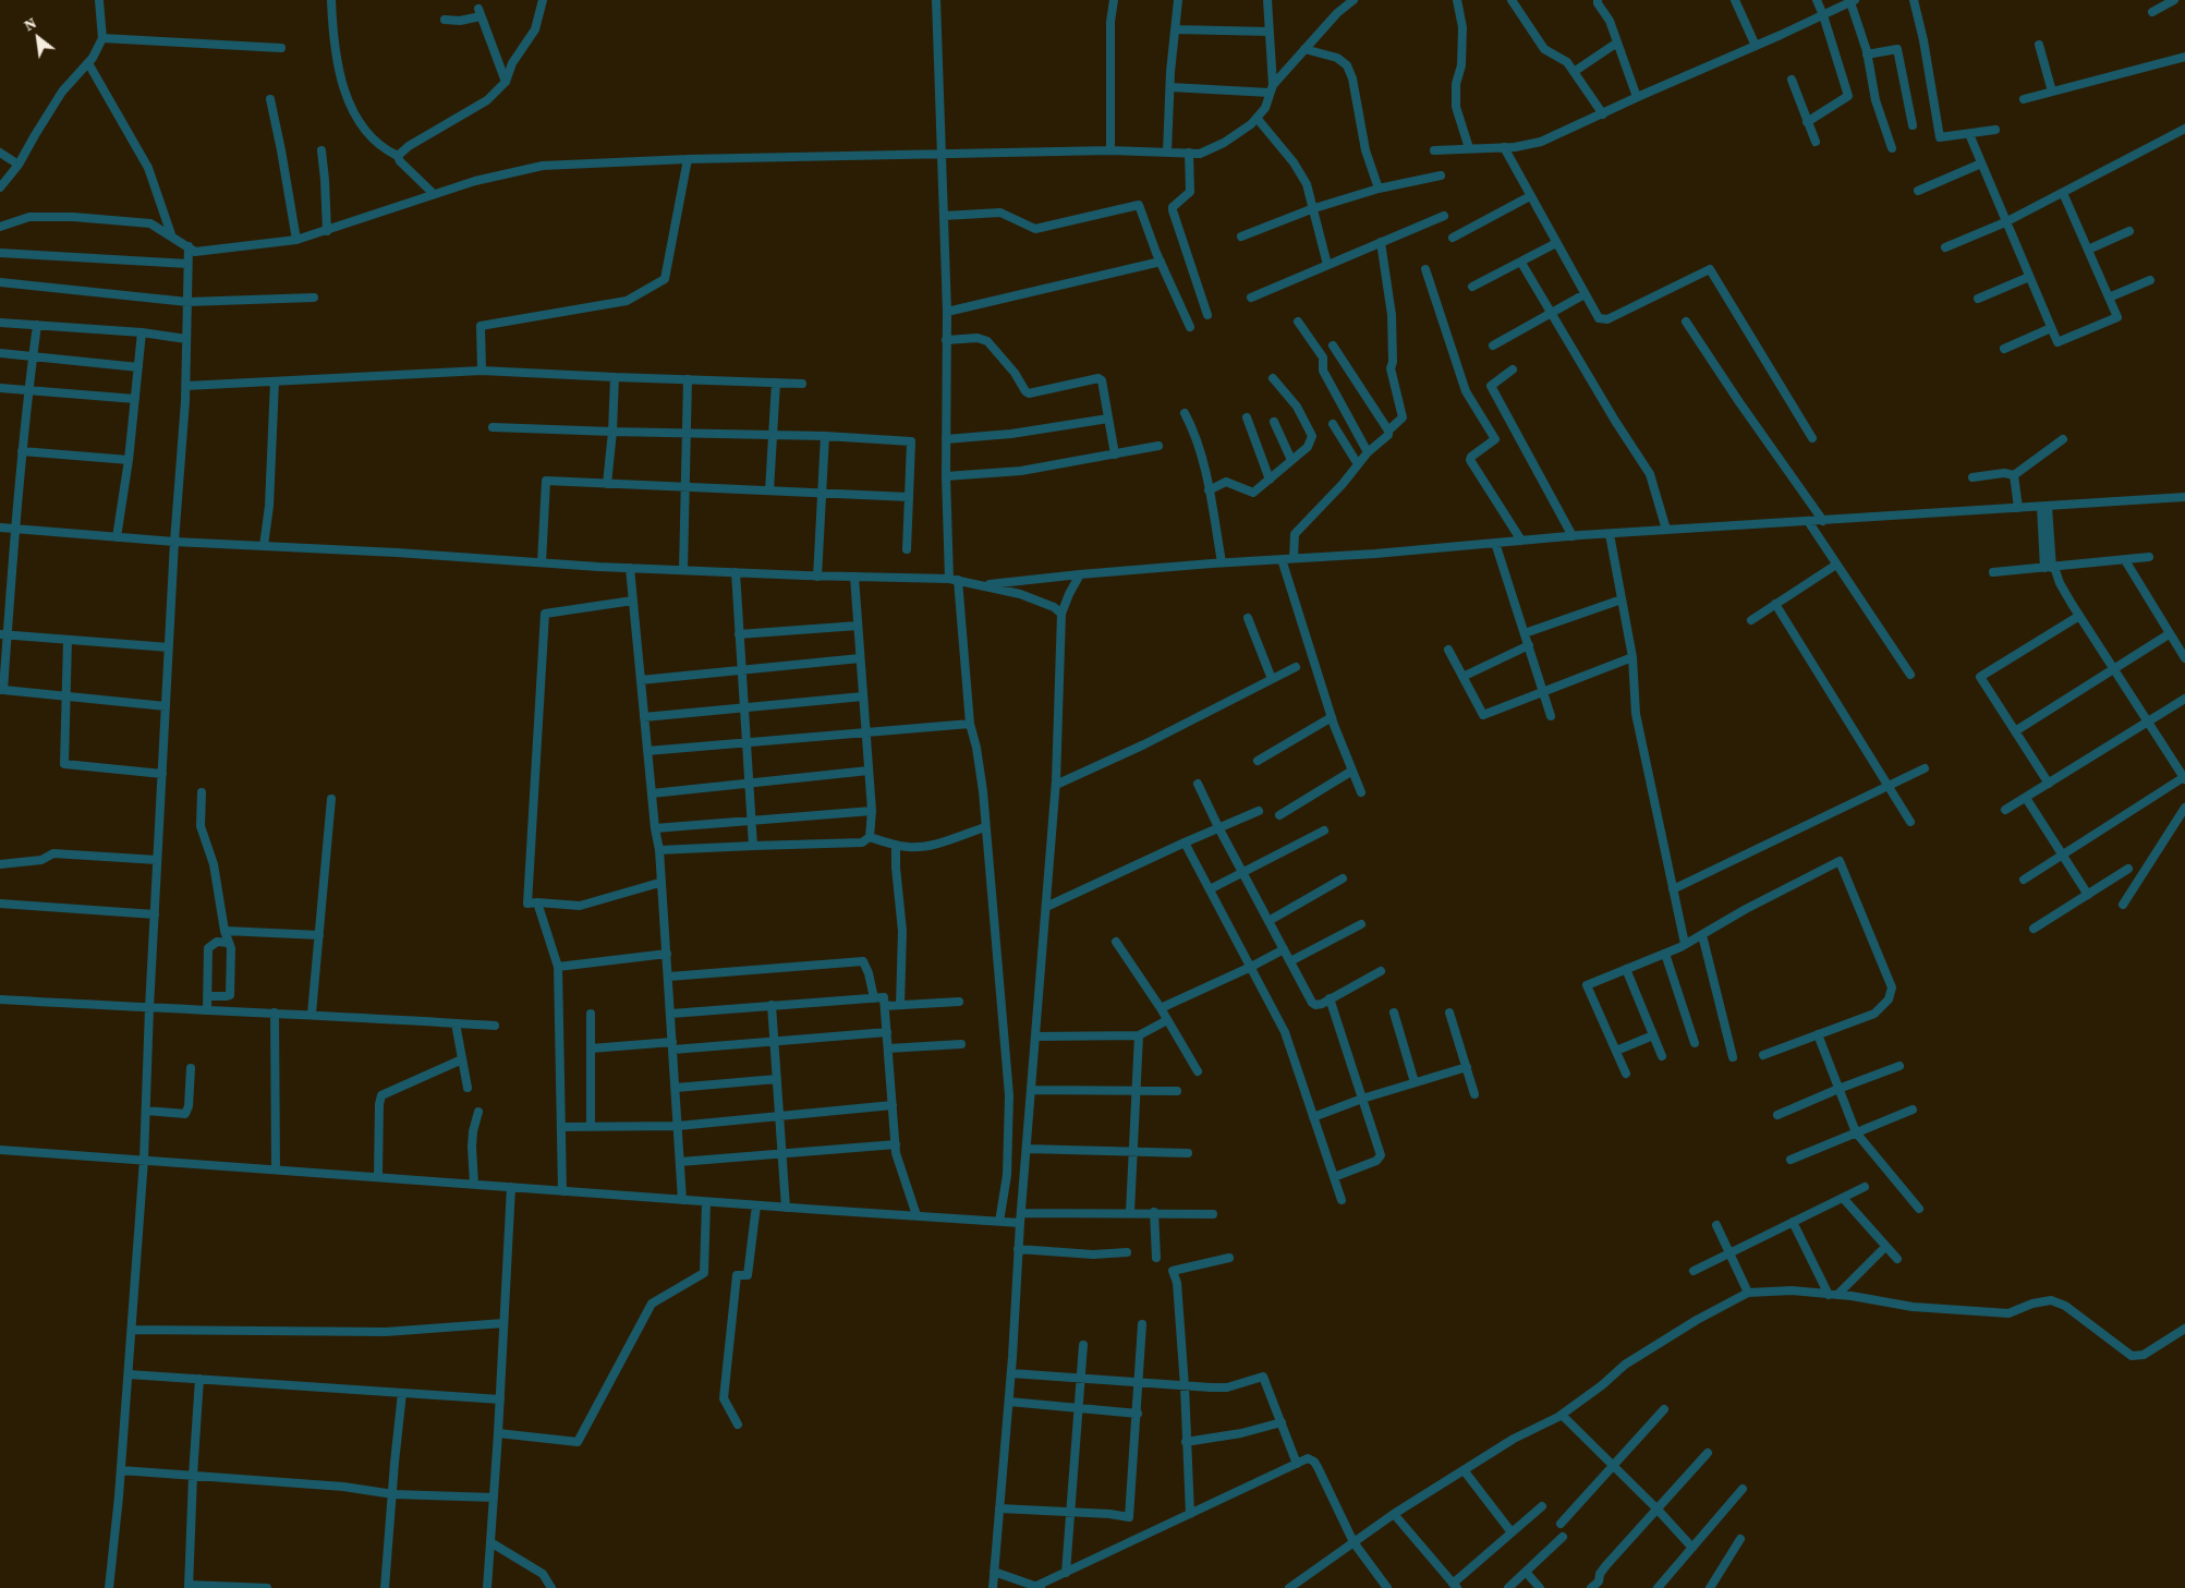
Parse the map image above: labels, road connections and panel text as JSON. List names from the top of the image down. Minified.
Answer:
{"north":"top left"}
